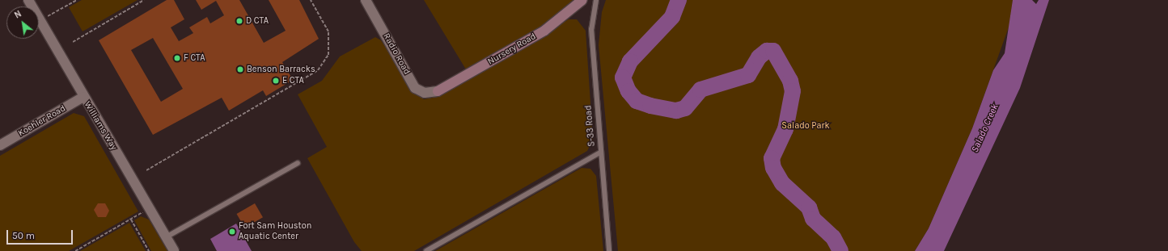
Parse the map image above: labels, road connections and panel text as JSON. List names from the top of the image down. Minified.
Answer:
{"streets":{"street":["Nursery Road","Radio Road","Koehler Road","Williams Way"],"lane":["S-33 Road"]},"crossings":[["Nursery Road","Radio Road"],["Koehler Road","Williams Way"]],"water":["Salado Creek"],"parks":["Salado Park"],"places":["D CTA","F CTA","Benson Barracks","E CTA","Fort Sam Houston Aquatic Center"],"scale_bar":"50 m","north":"top left"}
